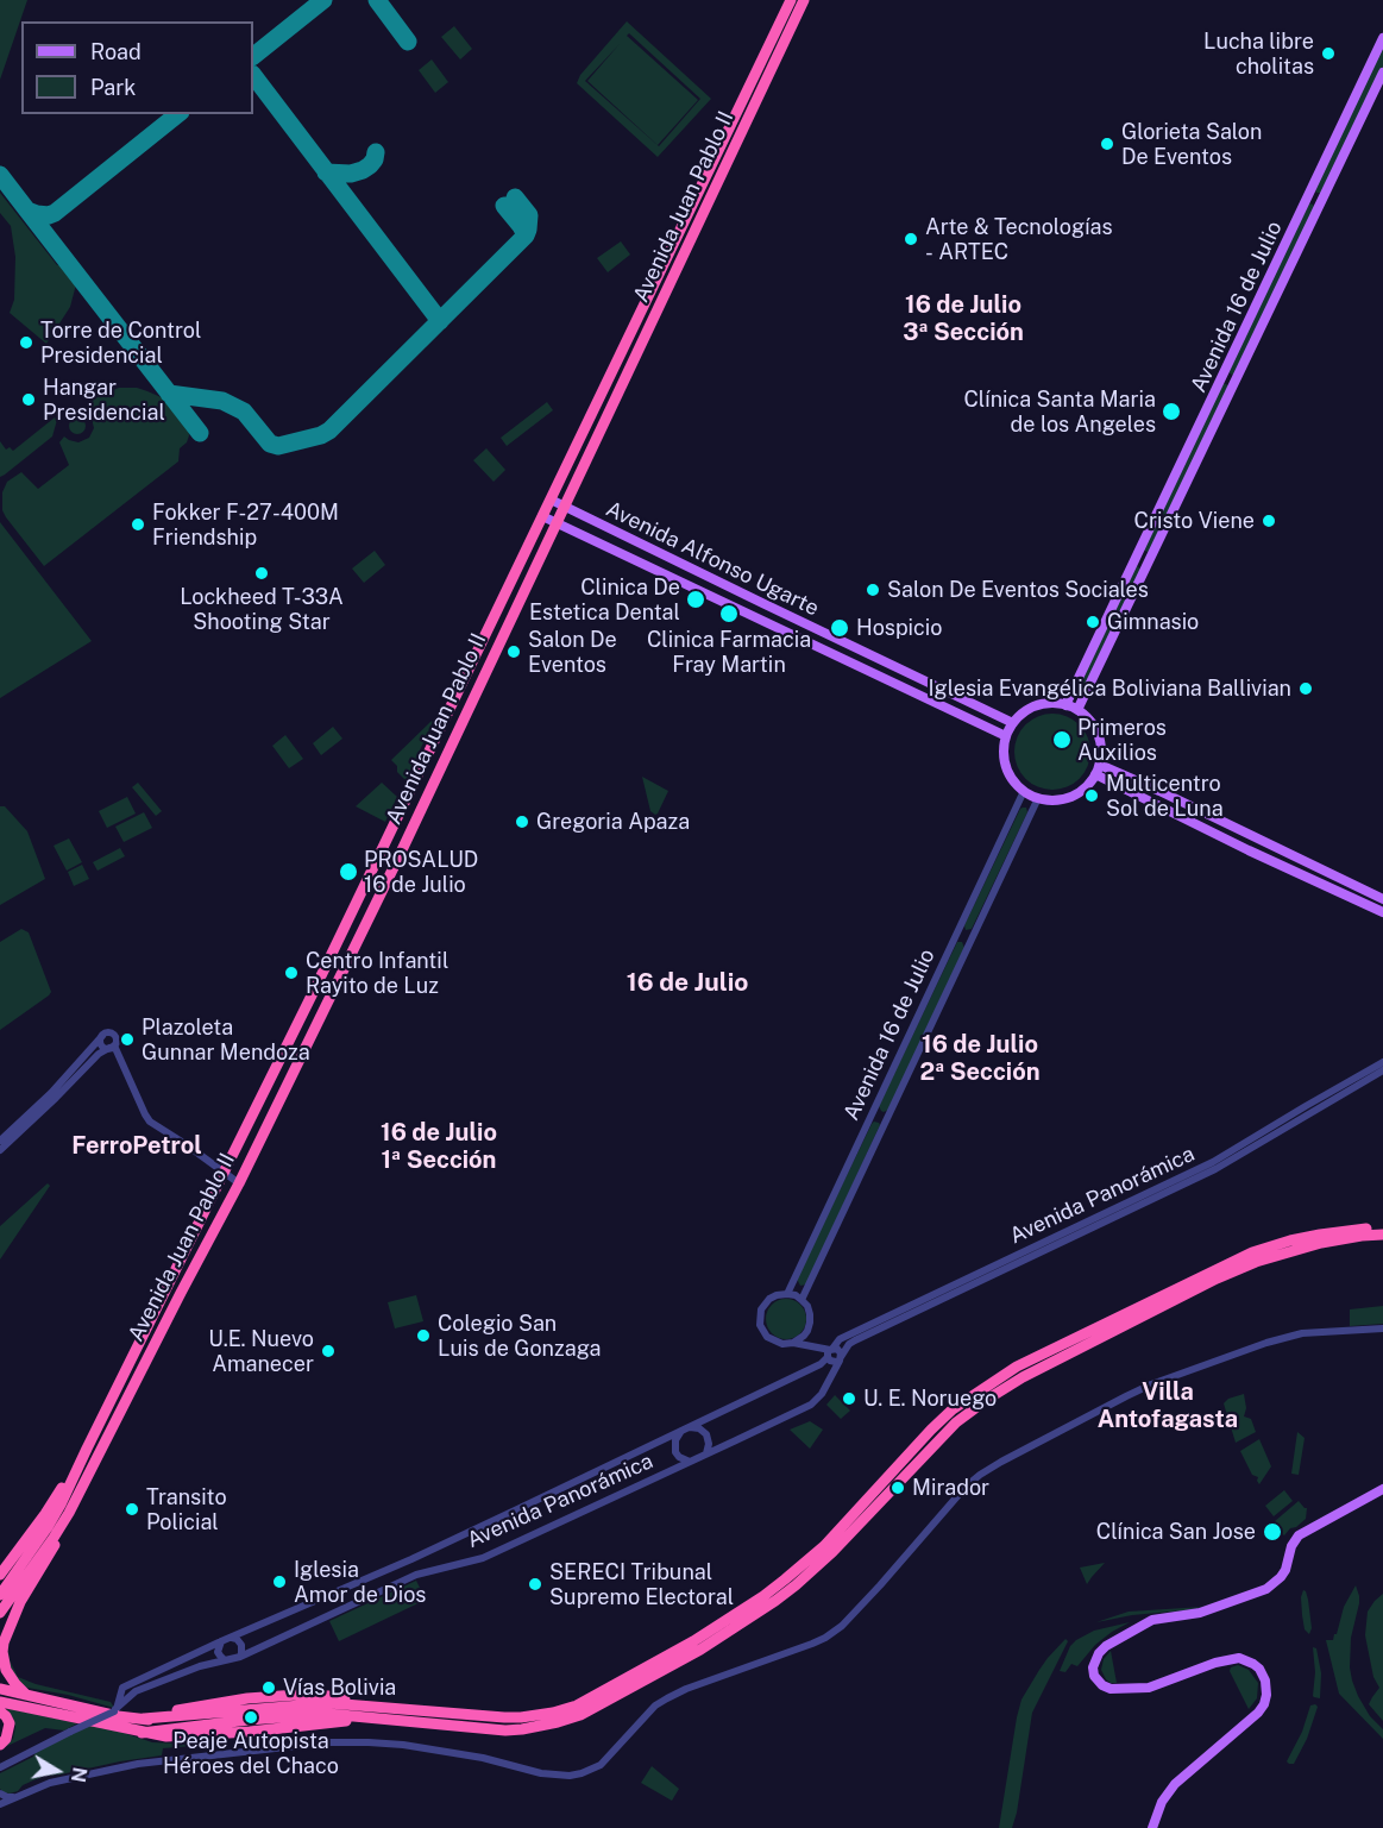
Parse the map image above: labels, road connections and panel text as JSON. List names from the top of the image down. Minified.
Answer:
{"streets":{"highway":["Avenida Juan Pablo II"],"main road":["Avenida 16 de Julio","Avenida Alfonso Ugarte"],"street":["Avenida Panorámica"]},"crossings":[["Avenida Juan Pablo II","Avenida Alfonso Ugarte"],["Avenida 16 de Julio","Avenida Alfonso Ugarte"]],"districts":["16 de Julio 3ª Sección","16 de Julio","16 de Julio 2ª Sección","16 de Julio 1ª Sección","FerroPetrol","Villa Antofagasta"],"places":["Lucha libre cholitas","Glorieta Salon De Eventos","Arte & Tecnologías - ARTEC","Torre de Control Presidencial","Hangar Presidencial","Clínica Santa Maria de los Angeles","Cristo Viene","Fokker F-27-400M Friendship","Lockheed T-33A Shooting Star","Salon De Eventos Sociales","Clinica De Estetica Dental","Clinica Farmacia Fray Martin","Gimnasio","Hospicio","Salon De Eventos","Iglesia Evangélica Boliviana Ballivian","Primeros Auxilios","Multicentro Sol de Luna","Gregoria Apaza","PROSALUD 16 de Julio","Centro Infantil Rayito de Luz","Plazoleta Gunnar Mendoza","Colegio San Luis de Gonzaga","U.E. Nuevo Amanecer","U. E. Noruego","Mirador","Transito Policial","Clínica San Jose","Iglesia Amor de Dios","SERECI Tribunal Supremo Electoral","Vías Bolivia","Peaje Autopista Héroes del Chaco"],"legend":["Road","Park"],"north":"right"}
